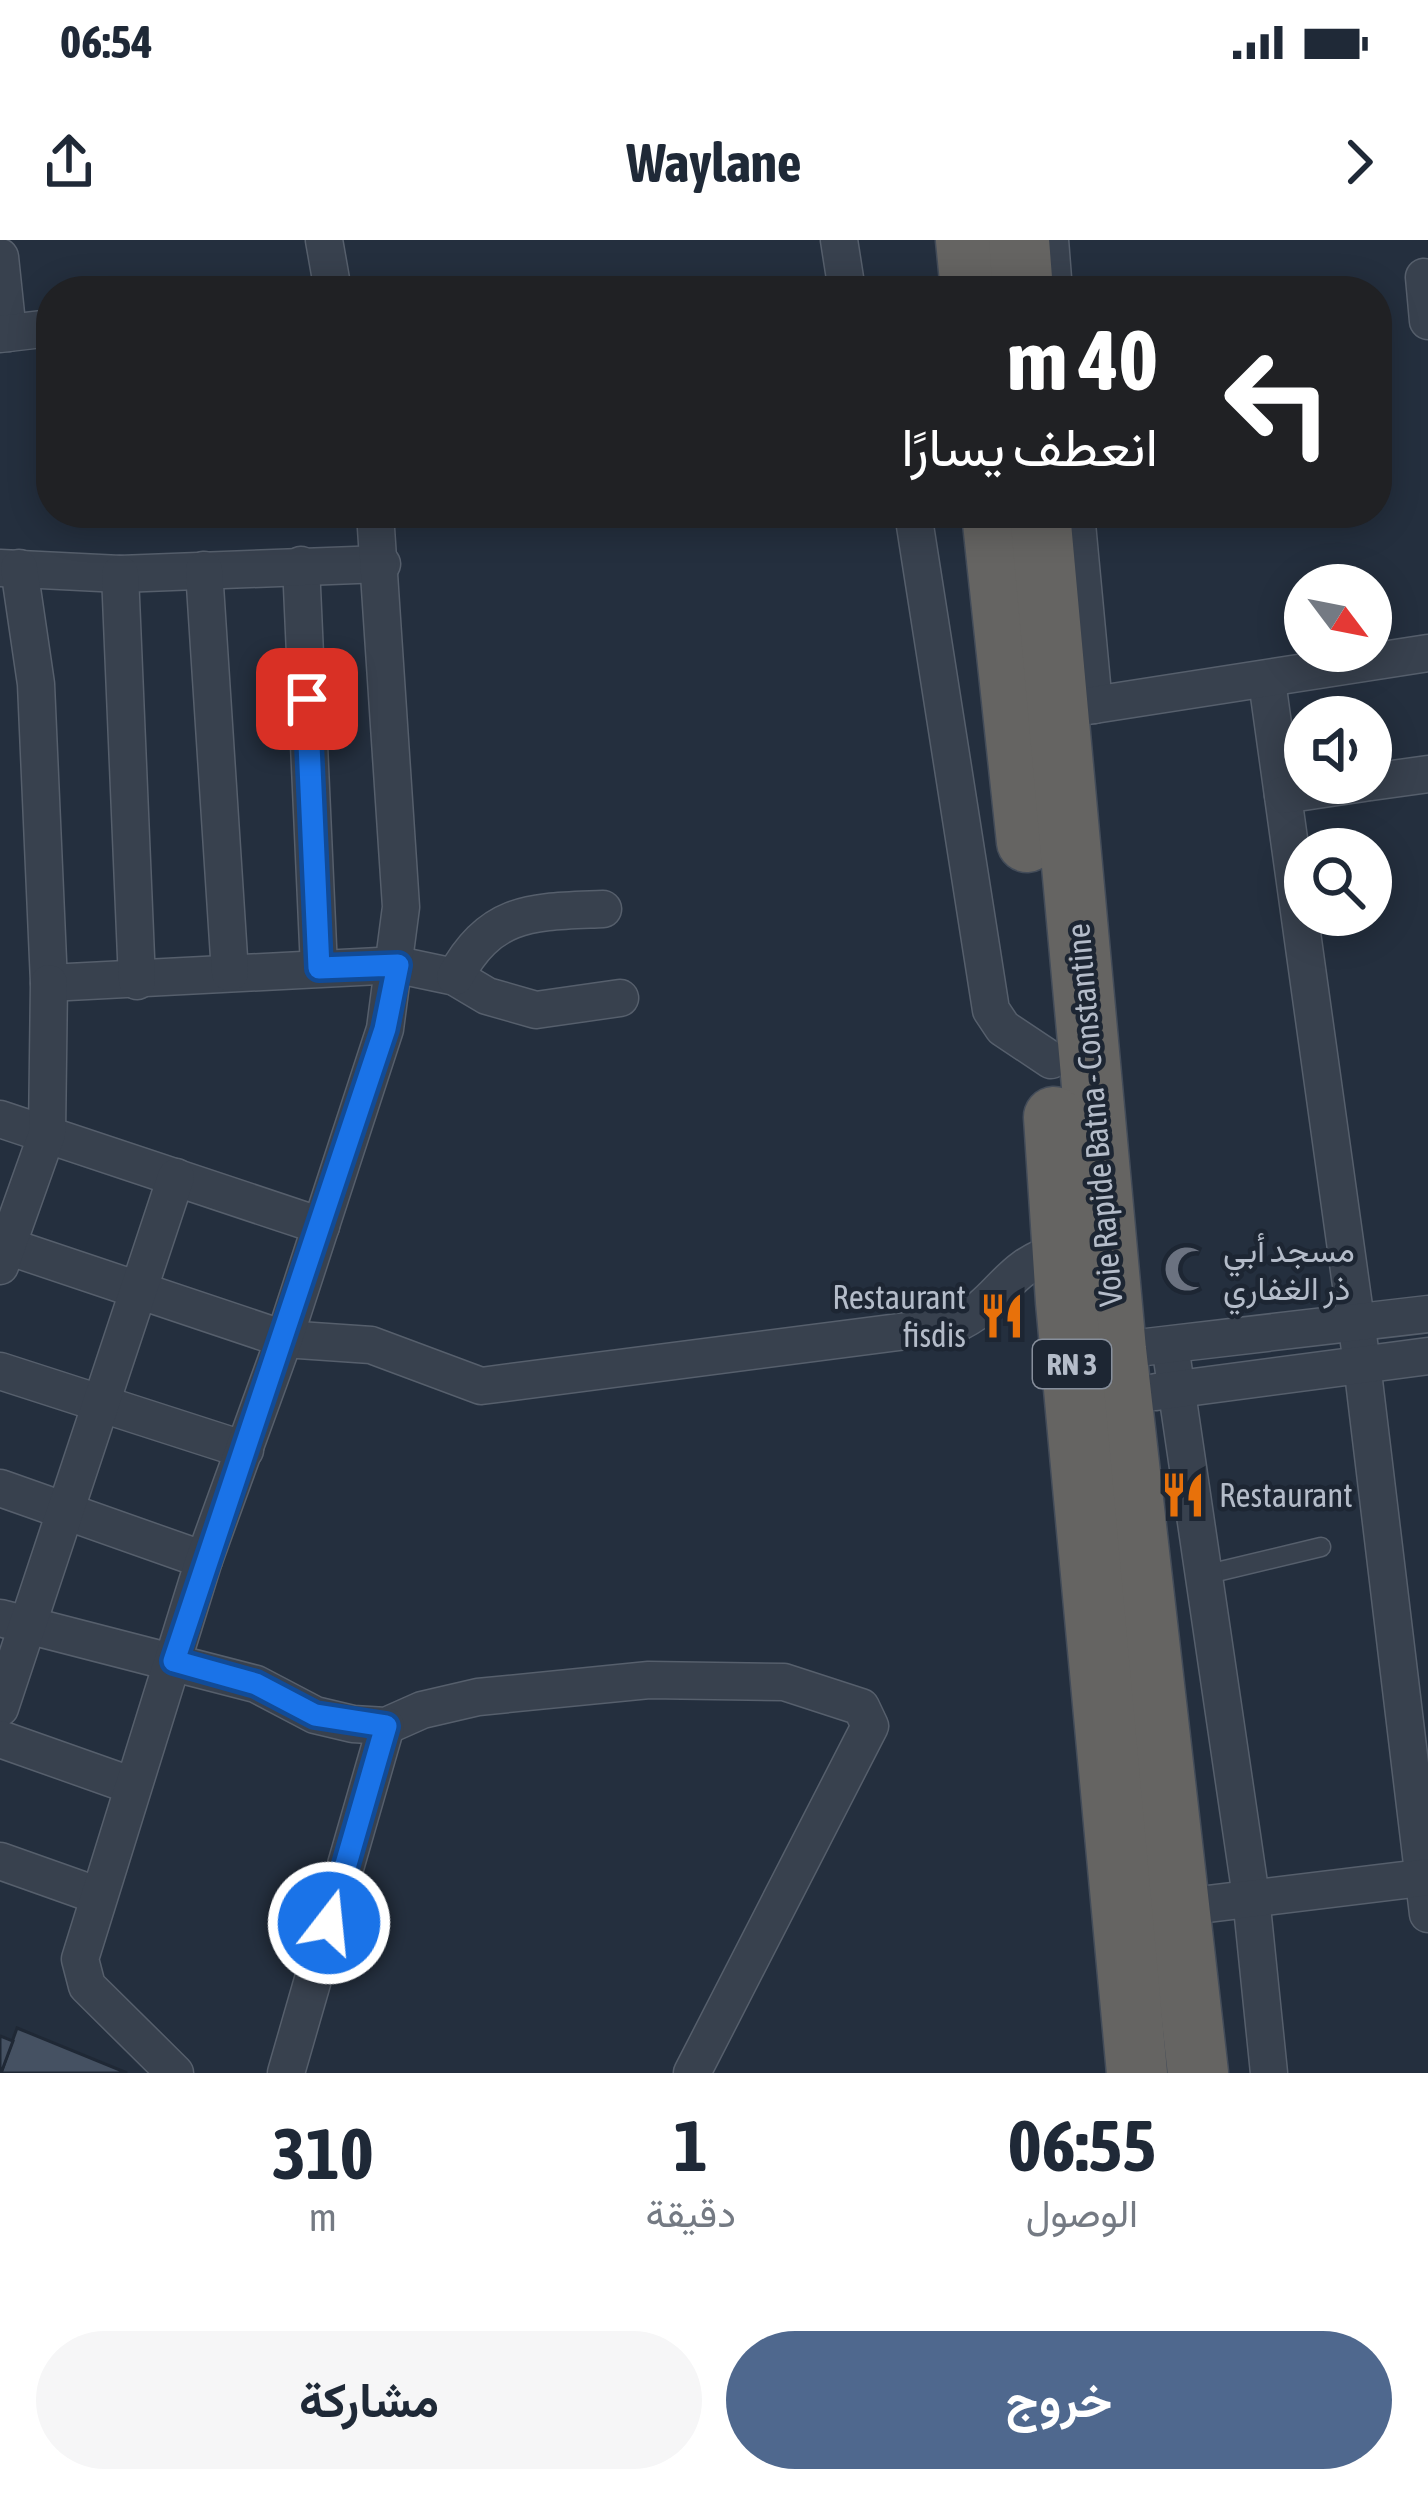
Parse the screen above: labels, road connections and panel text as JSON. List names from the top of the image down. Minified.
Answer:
{"streets":{"highway":["Voie Rapide Batna - Constantine","RN 3"]},"places":{"mosque":["مسجد أبي ذر الغفاري"],"restaurant":["Restaurant fisdis","Restaurant"]},"north":"bottom right","page":{"status":"06:54","header":"Waylane","turn":["40 m","انعطف يسارًا"],"eta":["06:55","الوصول","1","دقيقة","310","m"],"buttons":["خروج","مشاركة"]}}
